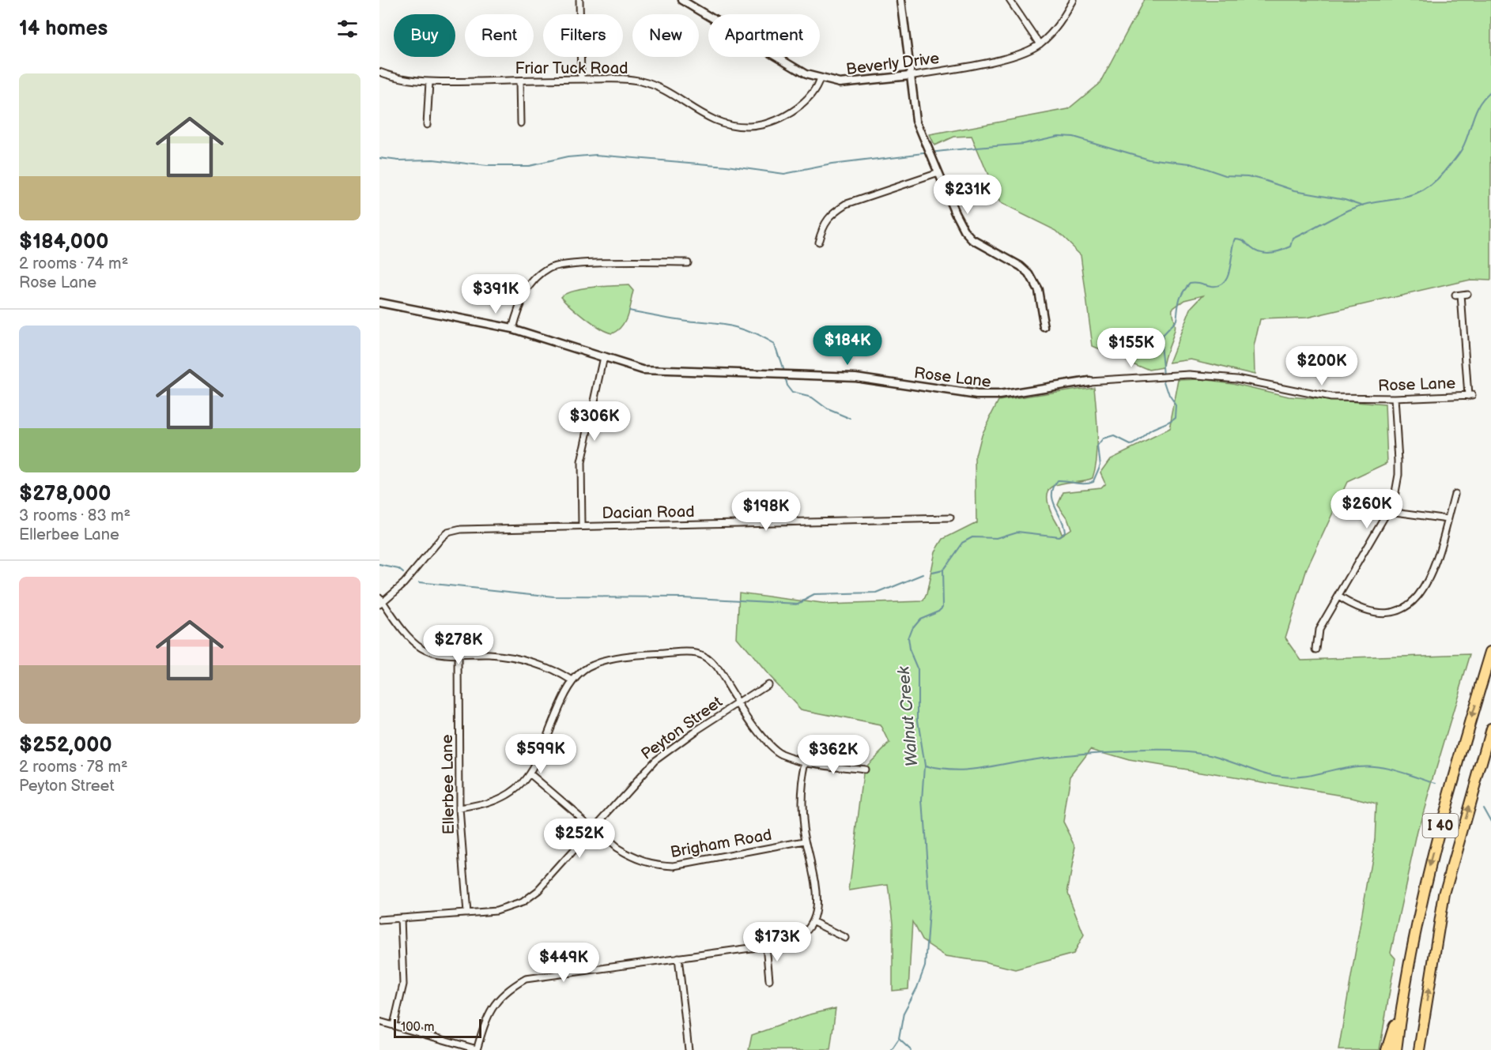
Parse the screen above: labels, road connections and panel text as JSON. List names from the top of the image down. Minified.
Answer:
{"streets":{"highway":["I 40"],"street":["Beverly Drive","Friar Tuck Road","Rose Lane","Dacian Road","Peyton Street","Ellerbee Lane","Brigham Road"]},"crossings":[["Beverly Drive","Friar Tuck Road"],["Peyton Street","Ellerbee Lane"],["Peyton Street","Brigham Road"]],"water":["Walnut Creek"],"scale_bar":"100 m","page":{"heading":"14 homes","chip":["Buy","Rent","Filters","New","Apartment"],"list":[{"name":"$184,000","note":"2 rooms · 74 m² · Rose Lane"},{"name":"$278,000","note":"3 rooms · 83 m² · Ellerbee Lane"},{"name":"$252,000","note":"2 rooms · 78 m² · Peyton Street"}],"price":["$231K","$391K","$184K","$155K","$200K","$306K","$260K","$198K","$278K","$599K","$362K","$252K","$173K","$449K"],"scale":"100 m"}}
